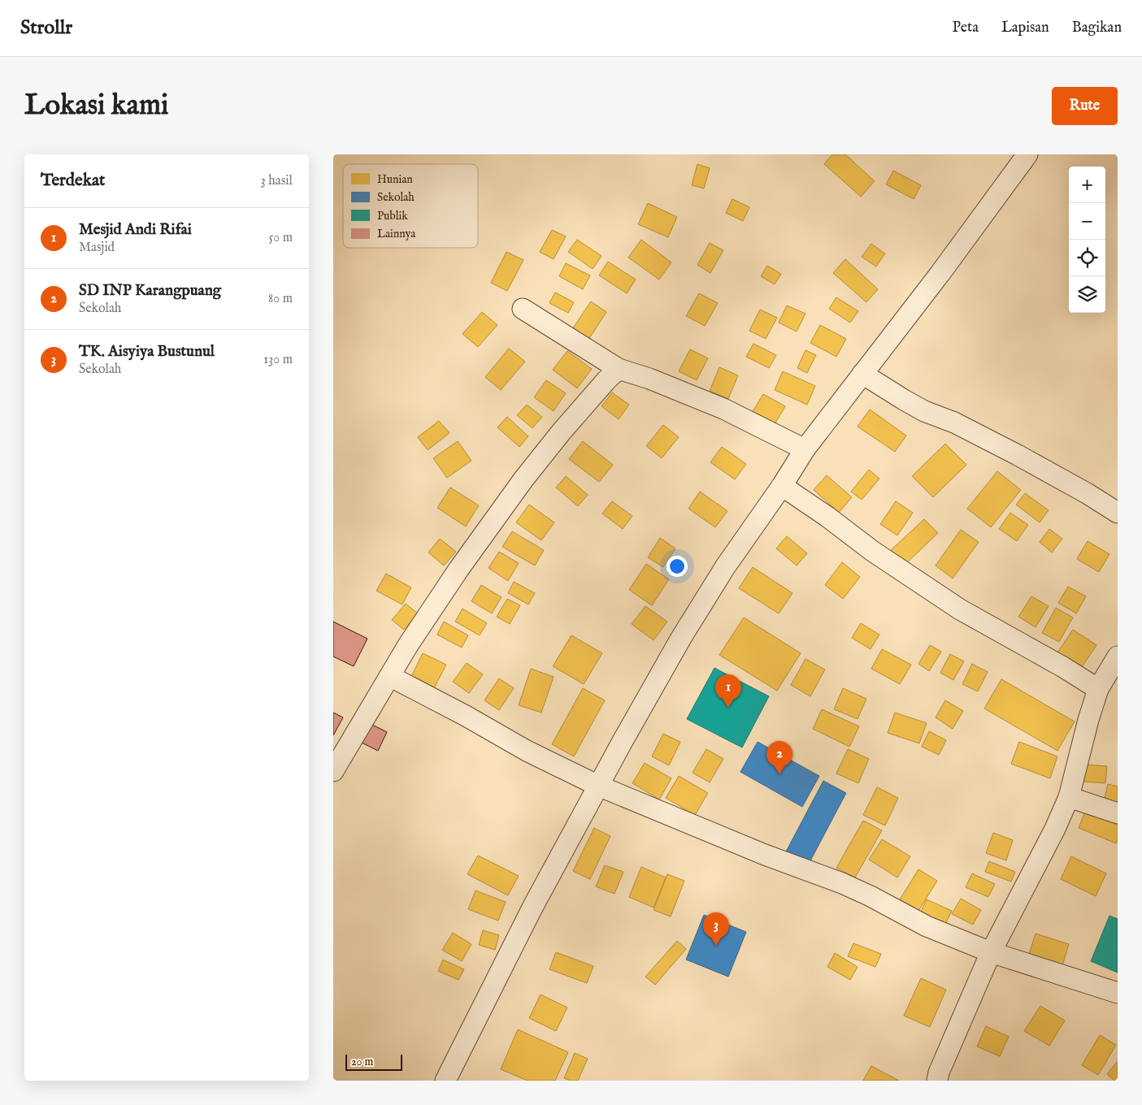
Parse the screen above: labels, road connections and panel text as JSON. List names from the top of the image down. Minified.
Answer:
{"legend":["Hunian","Sekolah","Publik","Lainnya"],"scale_bar":"20 m","page":{"header":"Strollr","nav":["Peta","Lapisan","Bagikan"],"buttons":"Rute","title":"Lokasi kami","heading":["Terdekat","3 hasil"],"map_buttons":["+","−"],"list":[{"mark":"1","name":"Mesjid Andi Rifai","note":"Masjid","value":"50 m"},{"mark":"2","name":"SD INP Karangpuang","note":"Sekolah","value":"80 m"},{"mark":"3","name":"TK. Aisyiya Bustunul","note":"Sekolah","value":"130 m"}],"pins":["1","2","3"],"scale":"20 m"}}
